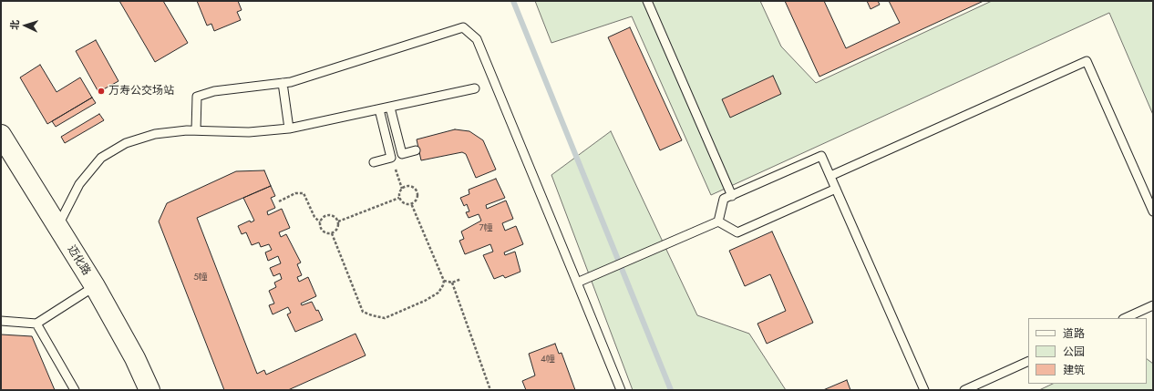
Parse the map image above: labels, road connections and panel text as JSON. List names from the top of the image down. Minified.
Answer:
{"streets":{"street":["迈化路"]},"places":["万寿公交场站"],"house_numbers":["7幢","5幢","4幢"],"legend":["道路","公园","建筑"],"north":"left"}
